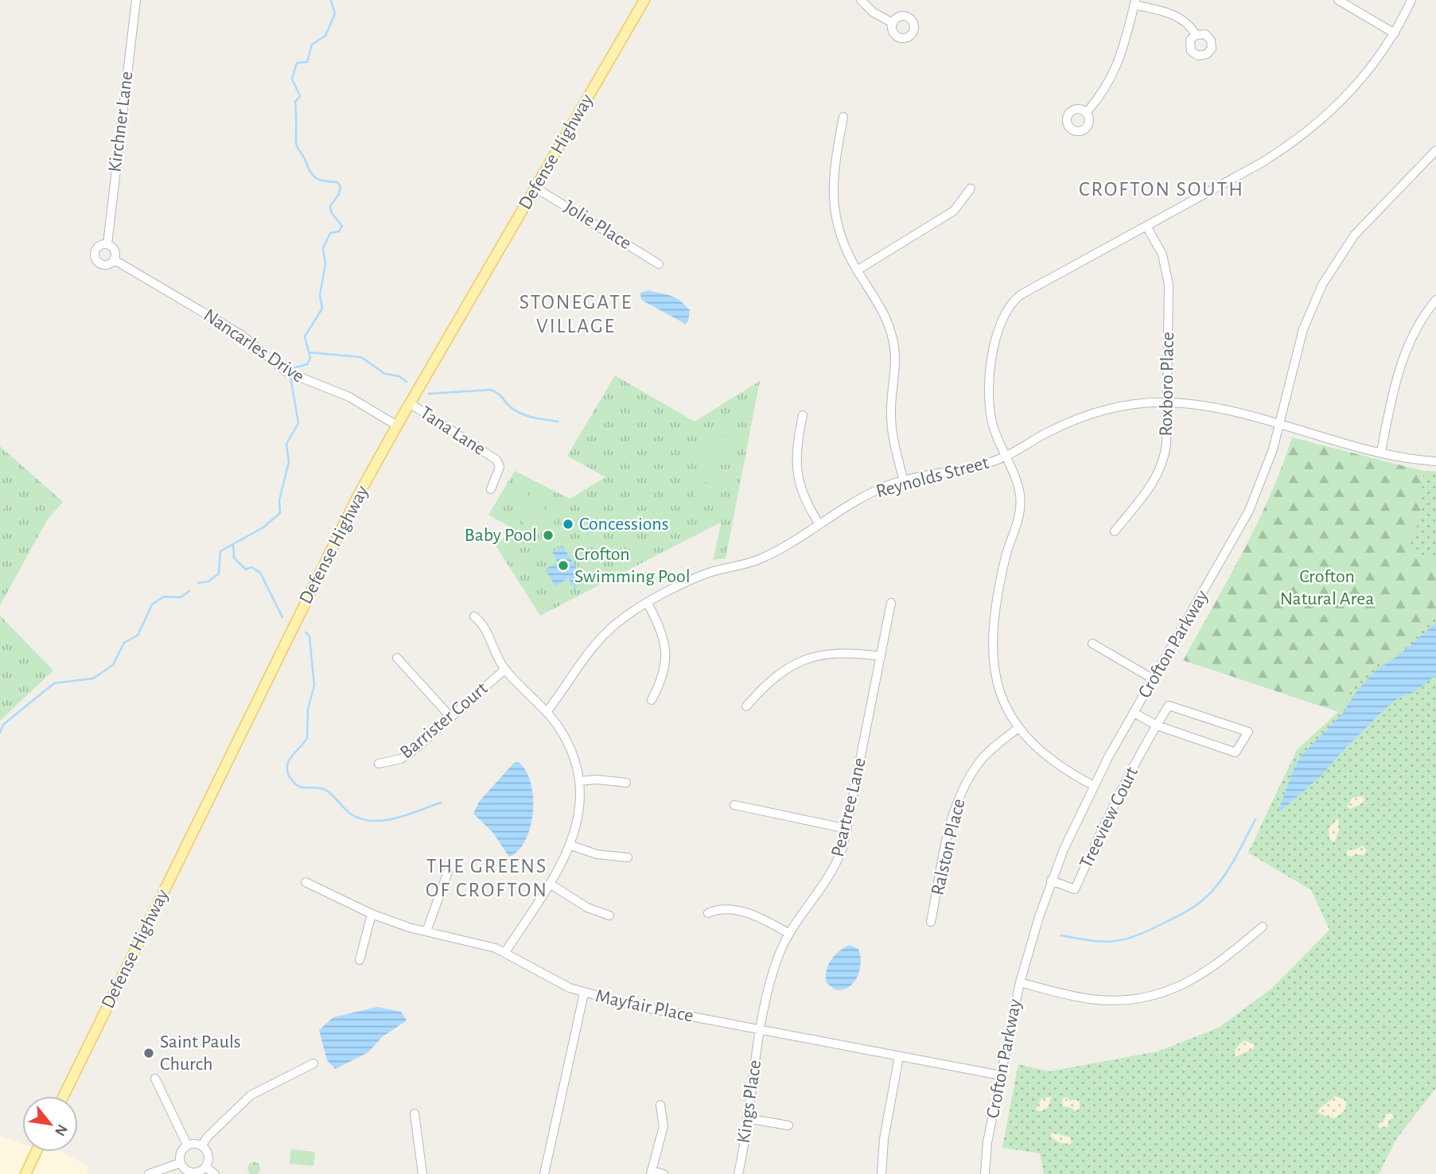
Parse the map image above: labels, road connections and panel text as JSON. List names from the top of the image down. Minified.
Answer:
{"streets":{"main road":["Defense Highway"],"street":["Kirchner Lane","Jolie Place","Nancarles Drive","Roxboro Place","Tana Lane","Reynolds Street","Crofton Parkway","Barrister Court","Peartree Lane","Treeview Court","Ralston Place","Mayfair Place","Kings Place"]},"crossings":[["Kirchner Lane","Nancarles Drive"],["Defense Highway","Jolie Place"],["Defense Highway","Nancarles Drive"],["Defense Highway","Tana Lane"],["Roxboro Place","Reynolds Street"],["Reynolds Street","Crofton Parkway"],["Crofton Parkway","Treeview Court"],["Crofton Parkway","Mayfair Place"],["Peartree Lane","Mayfair Place"],["Peartree Lane","Kings Place"],["Mayfair Place","Kings Place"]],"districts":["CROFTON SOUTH","STONEGATE VILLAGE","THE GREENS OF CROFTON"],"parks":["Crofton Natural Area"],"places":["Concessions","Baby Pool","Crofton Swimming Pool","Saint Pauls Church"],"north":"bottom right"}
